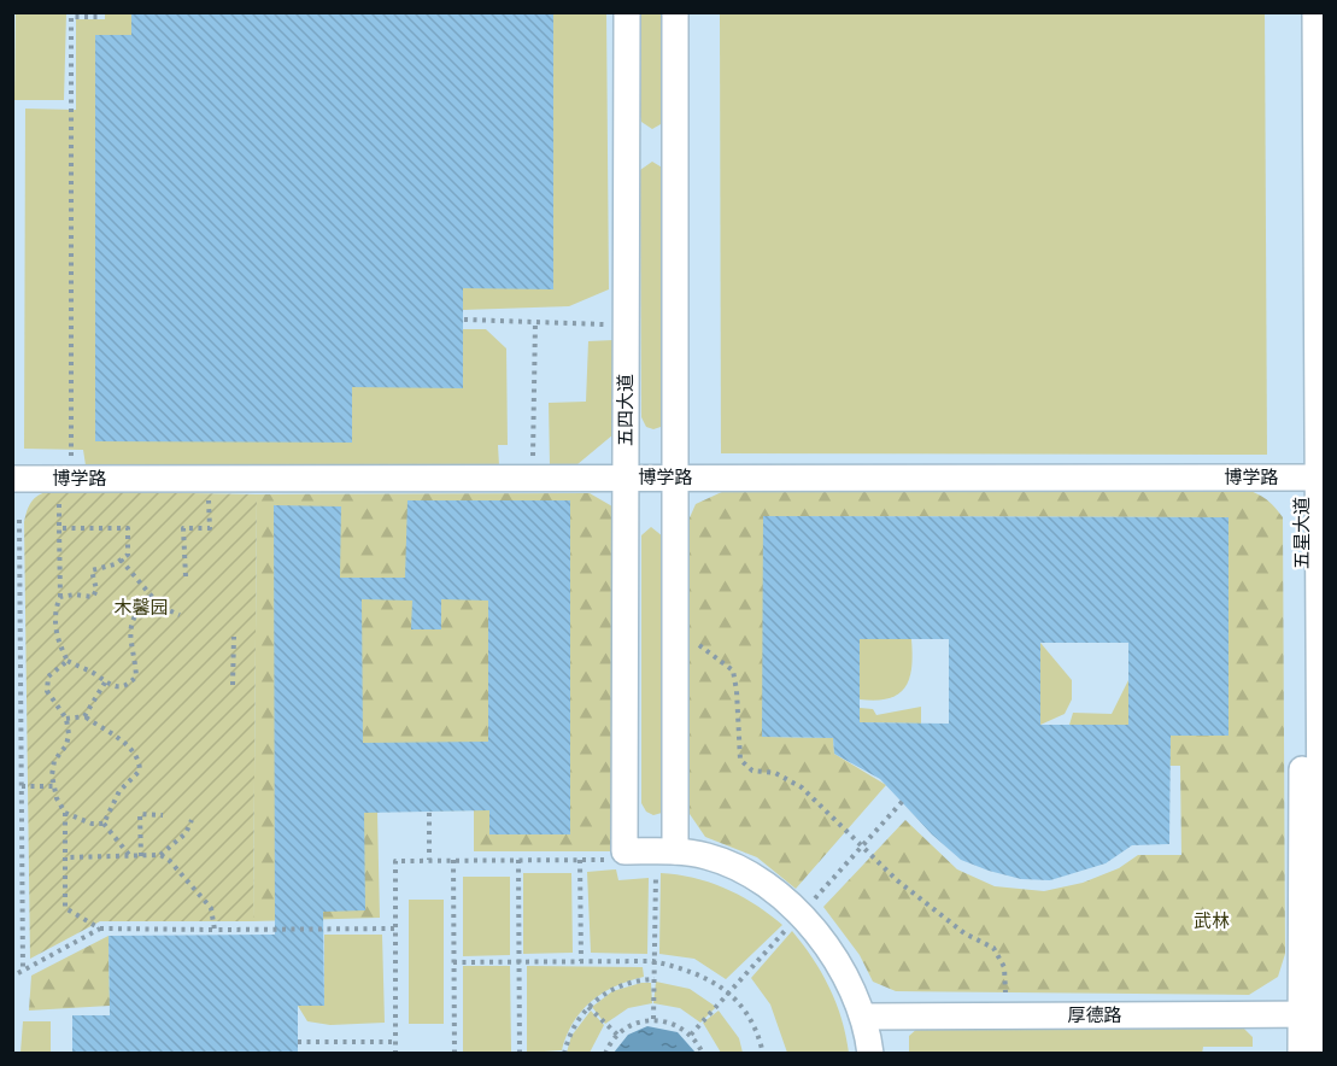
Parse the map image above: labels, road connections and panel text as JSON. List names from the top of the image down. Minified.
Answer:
{"streets":{"lane":["五四大道","博学路","五星大道","厚德路"]},"crossings":[["五四大道","博学路"],["博学路","五星大道"],["五星大道","厚德路"]],"parks":["木馨园","武林"]}
